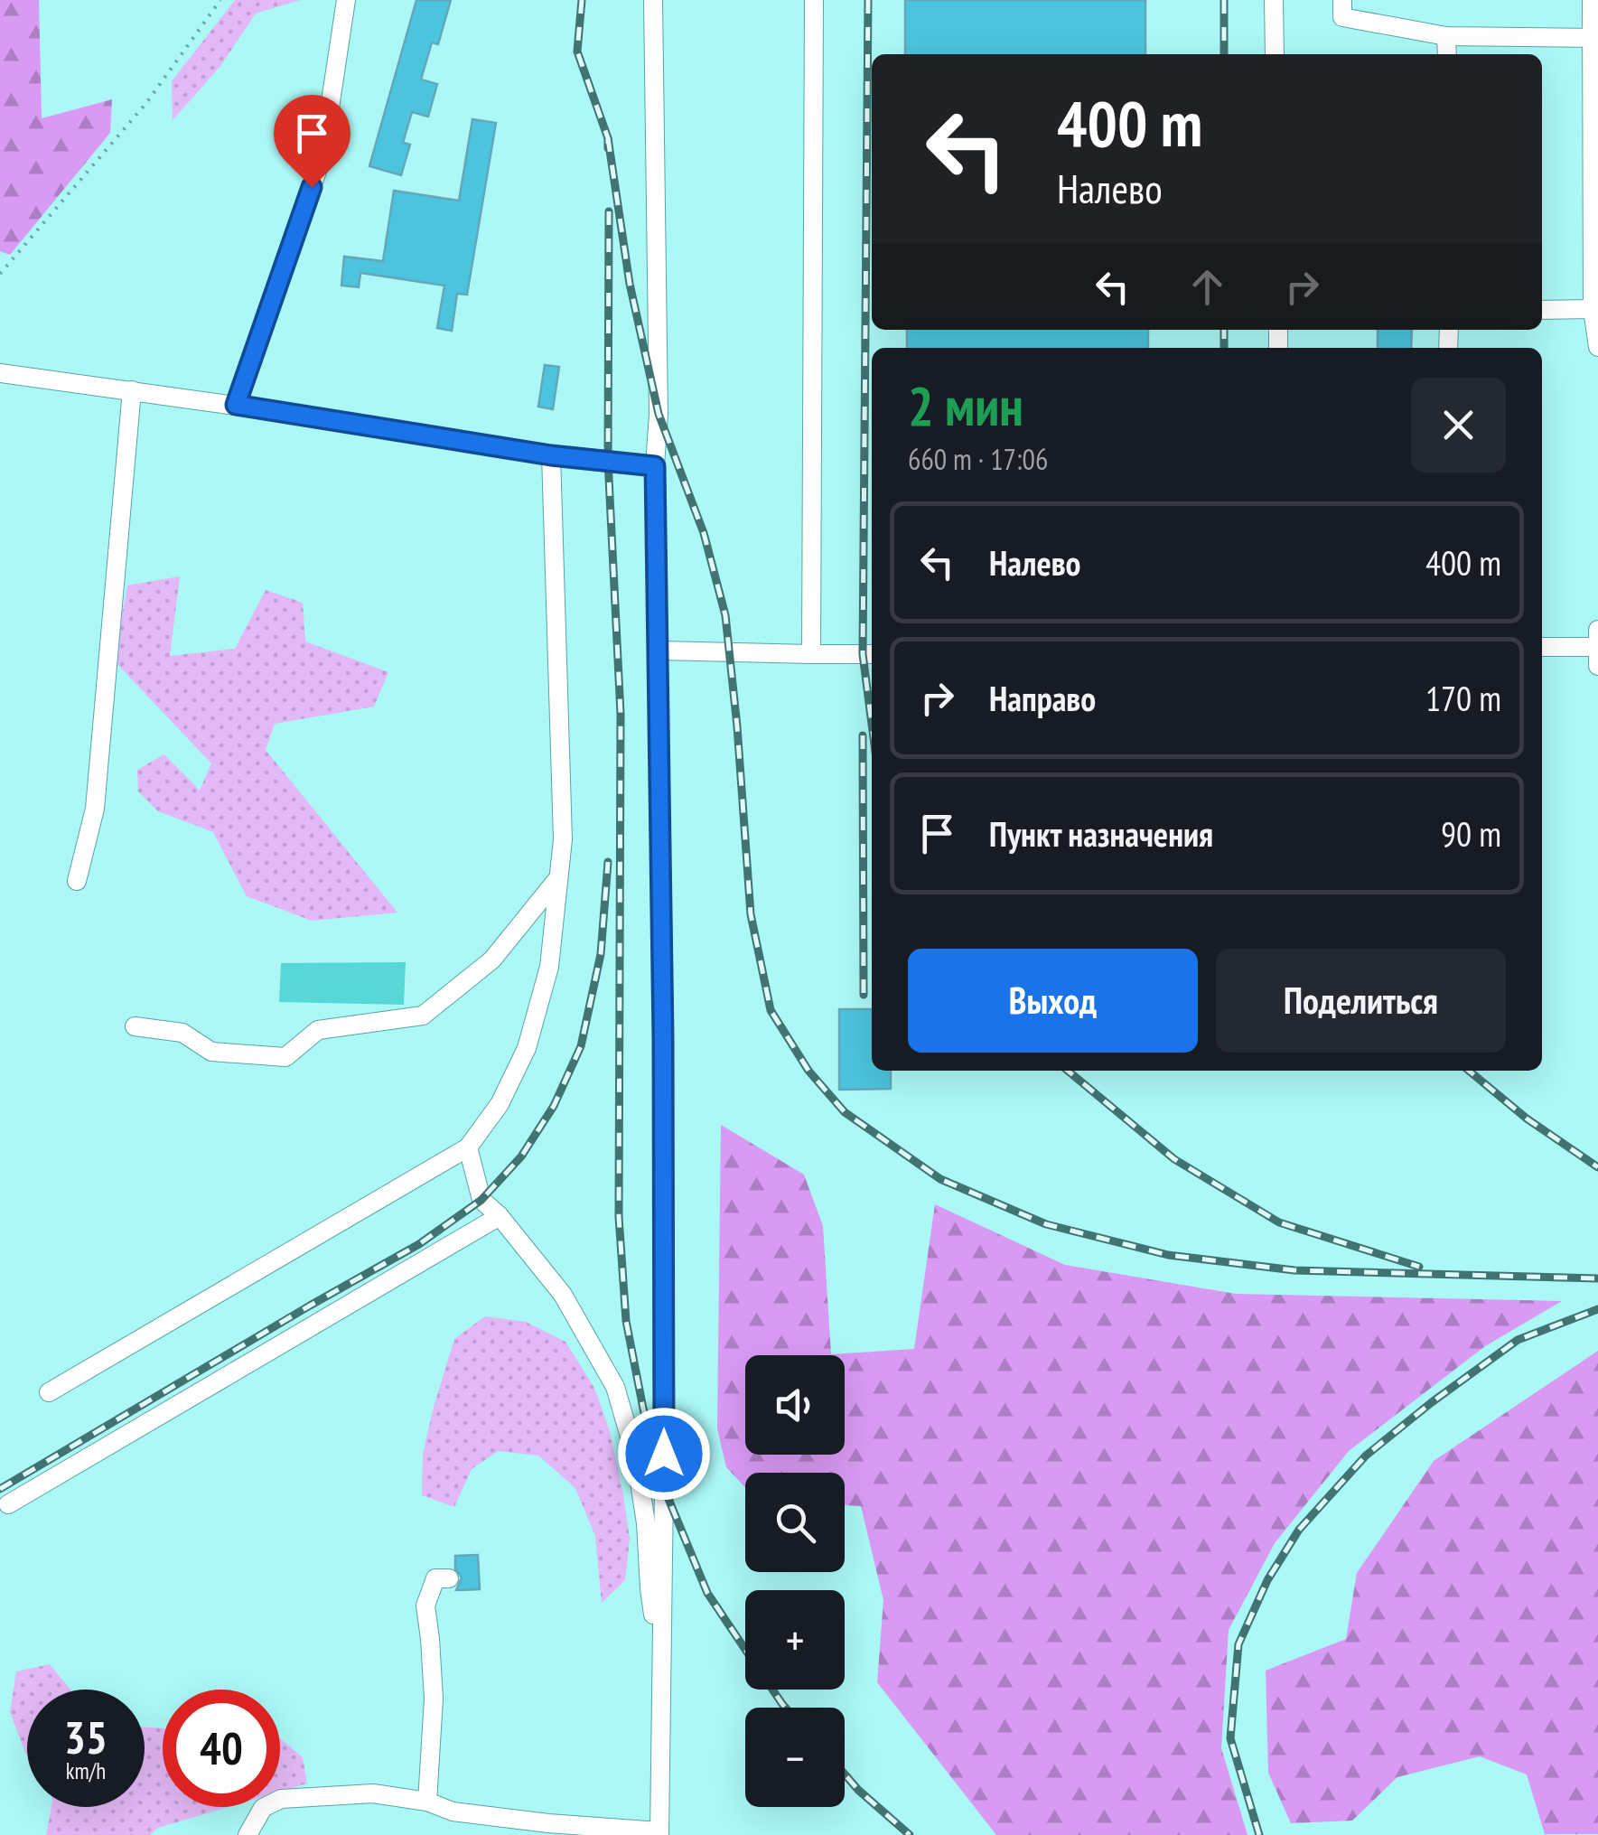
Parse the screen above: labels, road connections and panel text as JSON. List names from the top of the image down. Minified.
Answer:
{"page":{"turn":["400 m","Налево"],"heading":["2 мин","660 m · 17:06"],"list":[{"name":"Налево","value":"400 m"},{"name":"Направо","value":"170 m"},{"name":"Пункт назначения","value":"90 m"}],"buttons":["Выход","Поделиться"],"map_buttons":["+","−"],"speed":"35 km/h","limit":"40"}}
